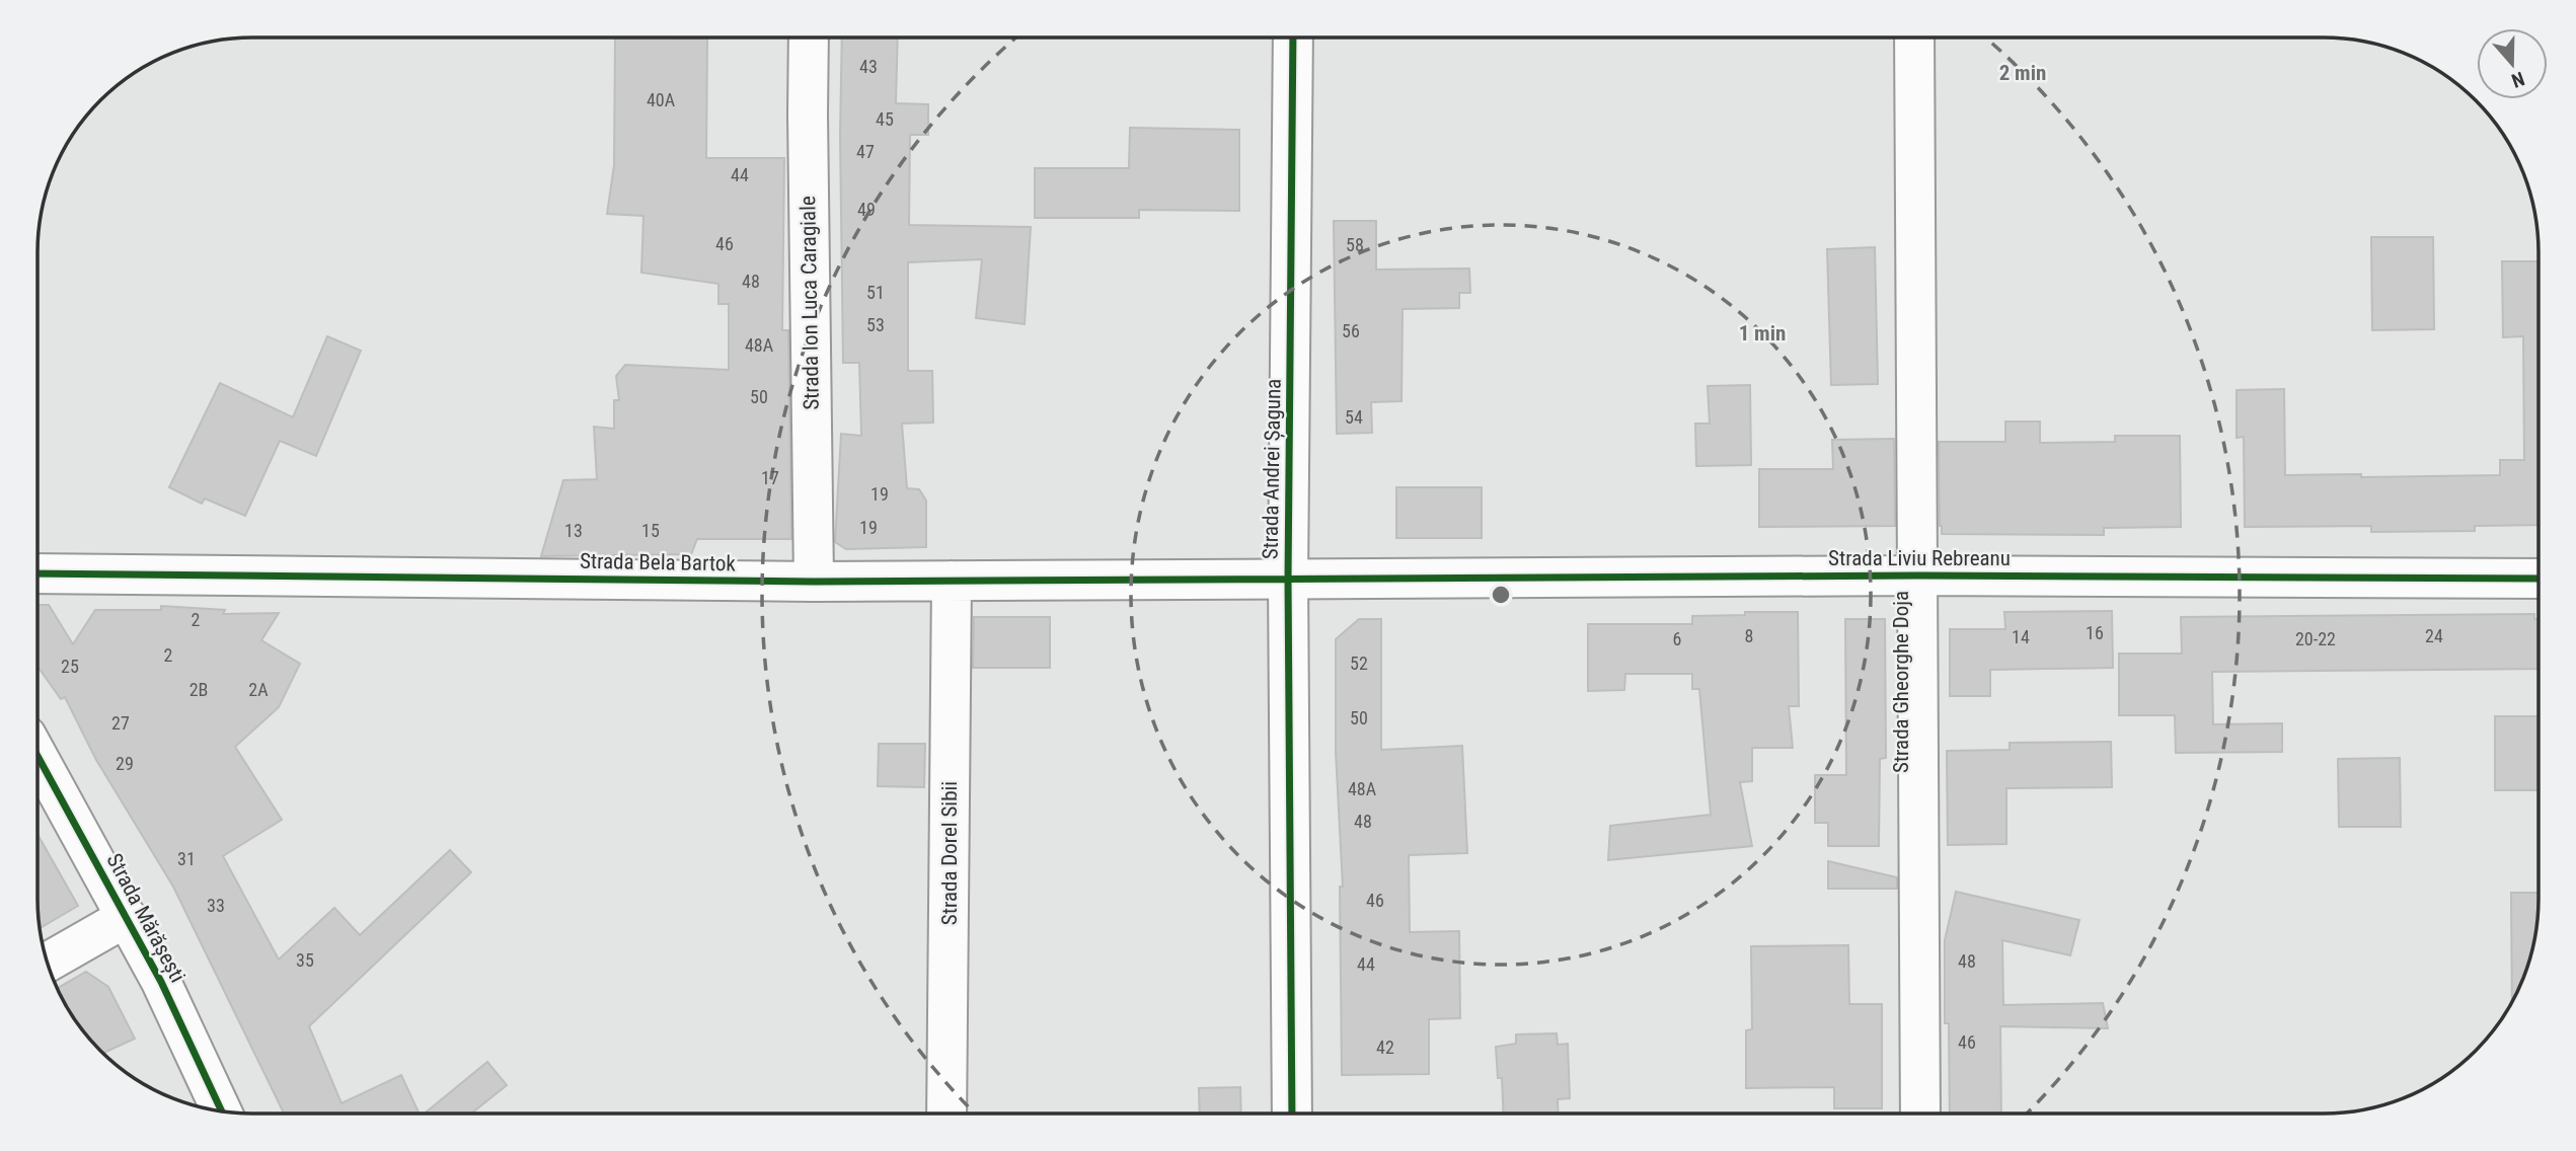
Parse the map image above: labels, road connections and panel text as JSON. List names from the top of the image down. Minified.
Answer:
{"streets":{"street":["Strada Ion Luca Caragiale","Strada Andrei Șaguna","Strada Liviu Rebreanu","Strada Bela Bartok","Strada Gheorghe Doja","Strada Dorel Sibii","Strada Mărășești"]},"crossings":[["Strada Ion Luca Caragiale","Strada Bela Bartok"],["Strada Andrei Șaguna","Strada Liviu Rebreanu"],["Strada Andrei Șaguna","Strada Bela Bartok"],["Strada Liviu Rebreanu","Strada Bela Bartok"],["Strada Liviu Rebreanu","Strada Gheorghe Doja"],["Strada Bela Bartok","Strada Dorel Sibii"]],"house_numbers":["43","40A","45","47","44","49","46","58","48","51","53","56","48A","50","54","17","19","19","13","15","2","16","8","24","14","6","20-22","2","52","25","2B","2A","50","27","29","48A","48","31","46","33","35","48","44","46","42"],"north":"bottom","rings":["2 min","1 min"]}
